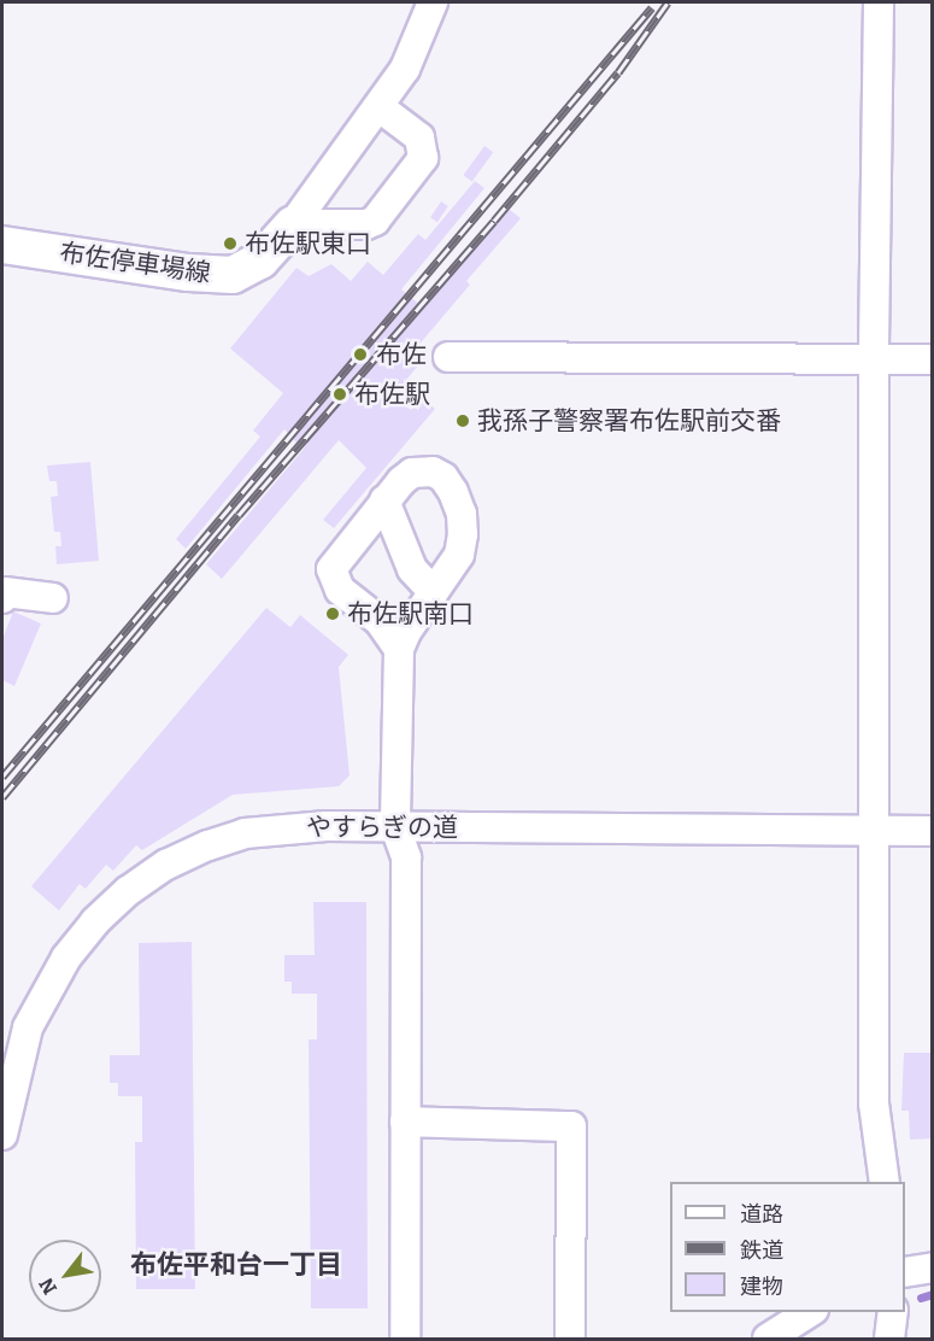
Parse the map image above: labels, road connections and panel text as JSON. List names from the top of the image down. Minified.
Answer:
{"streets":{"main road":["布佐停車場線"],"street":["やすらぎの道"]},"districts":["布佐平和台一丁目"],"places":["布佐駅東口","布佐","布佐駅","我孫子警察署布佐駅前交番","布佐駅南口"],"legend":["道路","鉄道","建物"],"north":"bottom left"}
